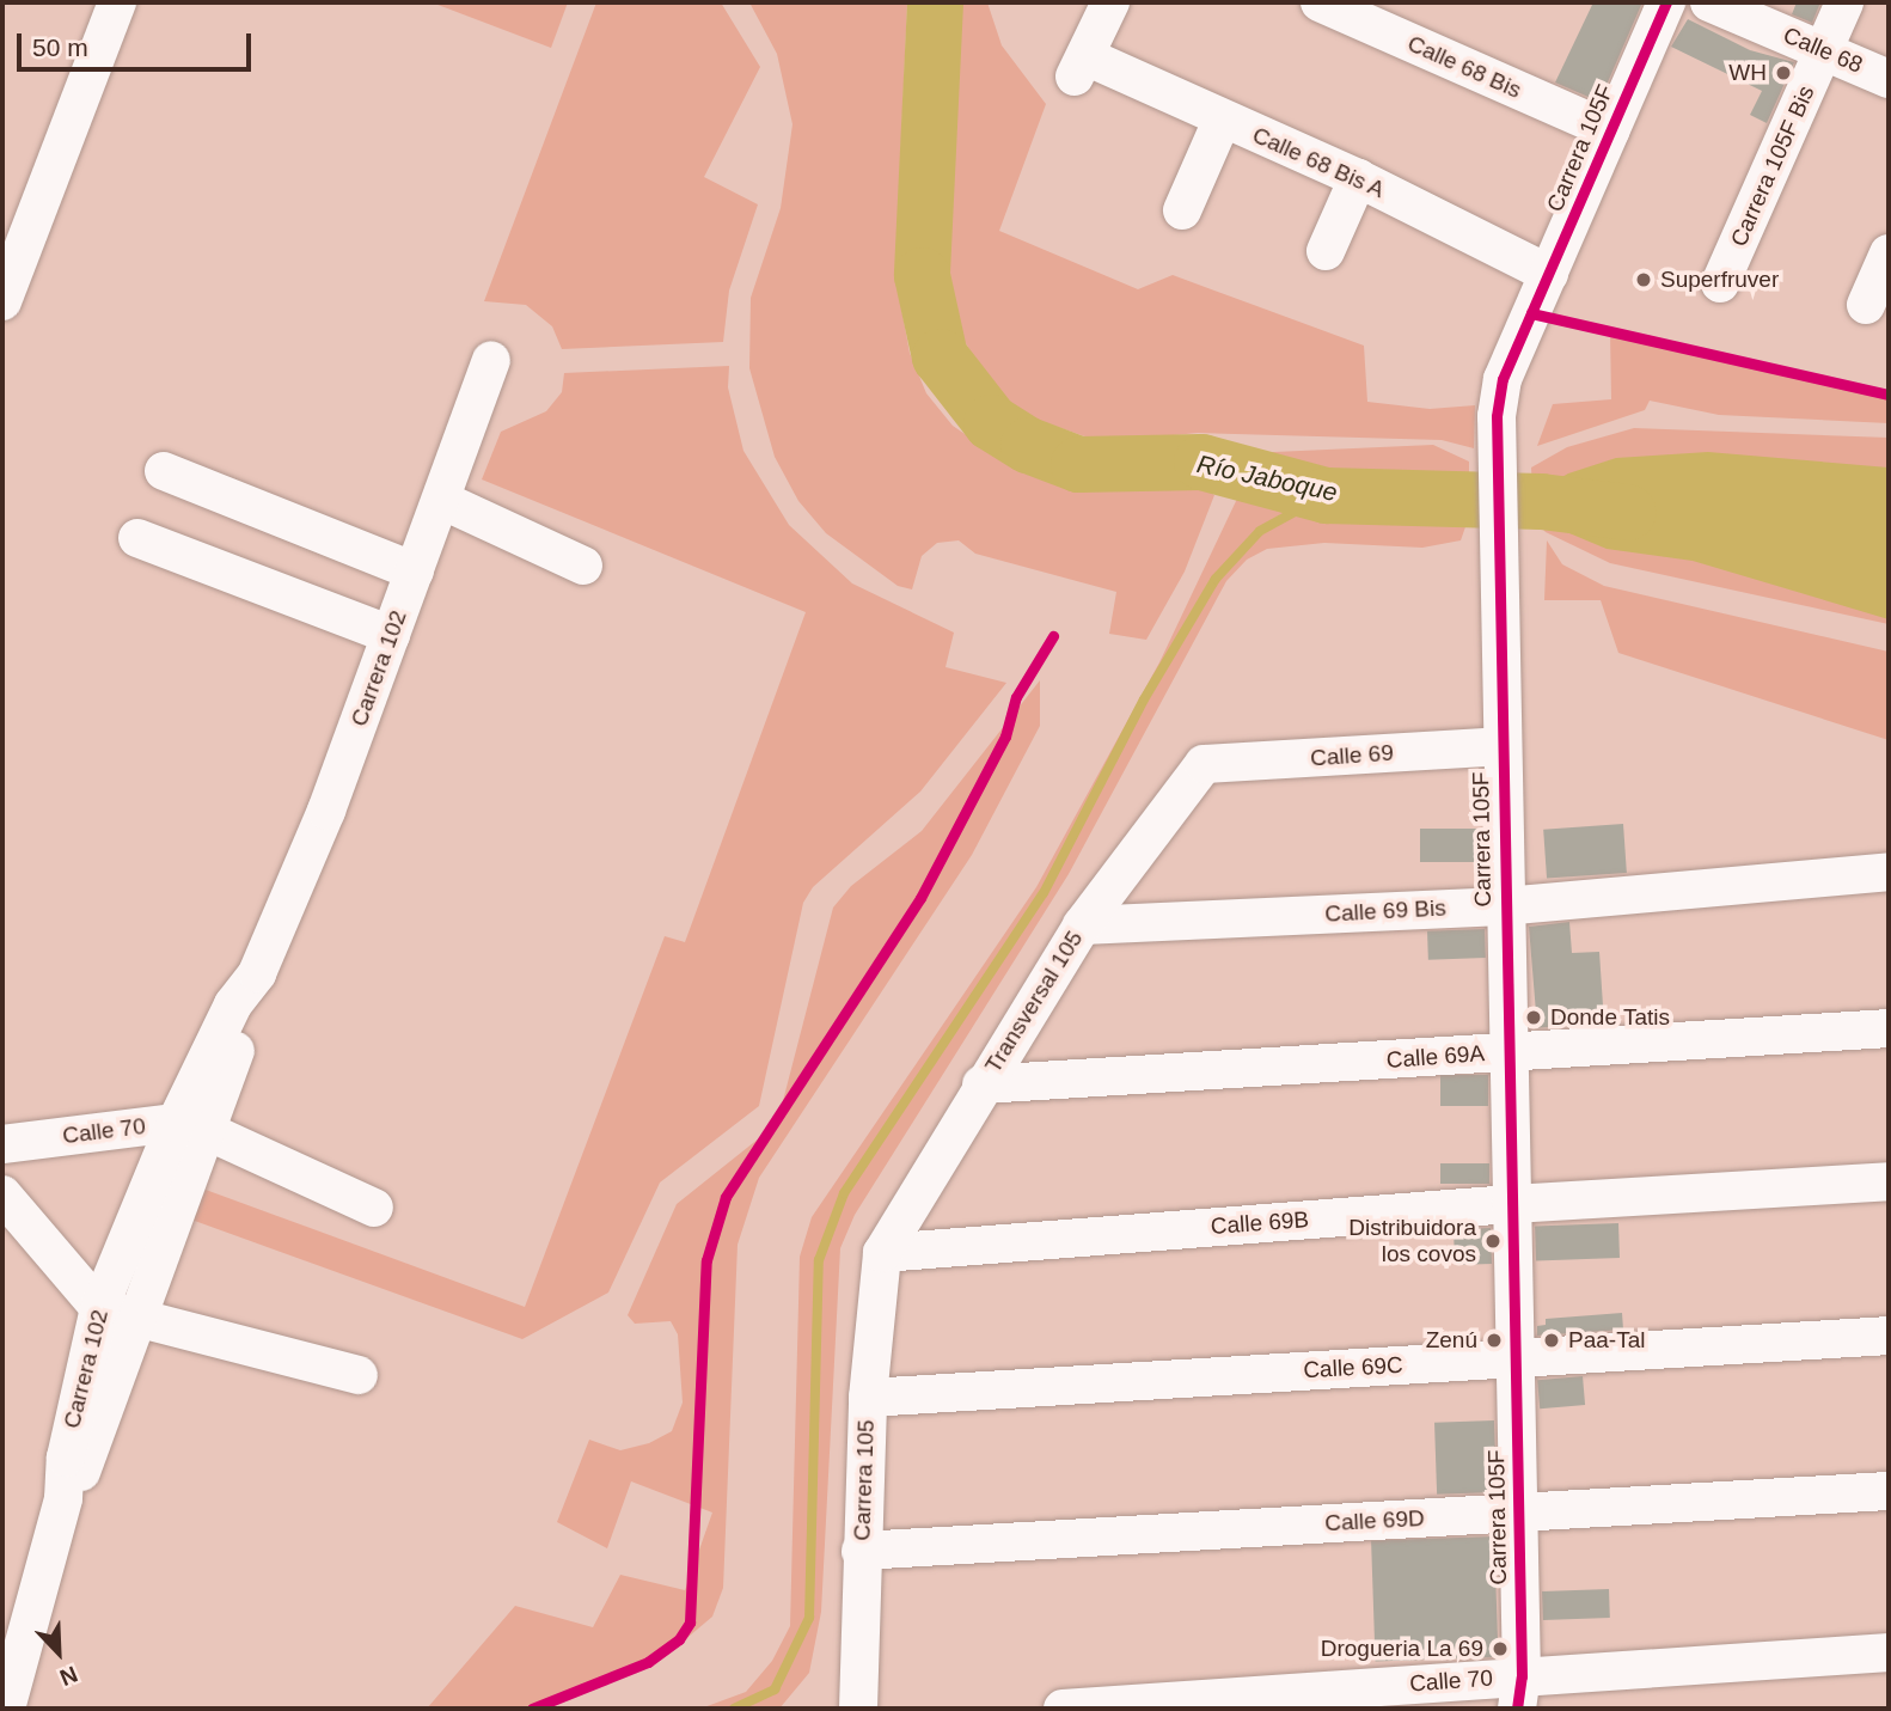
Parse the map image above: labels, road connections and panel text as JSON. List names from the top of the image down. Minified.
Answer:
{"streets":{"street":["Calle 68","Calle 68 Bis","Carrera 105F","Calle 68 Bis A","Carrera 105F Bis","Carrera 102","Calle 69","Calle 69 Bis","Transversal 105","Calle 69A","Calle 70","Calle 69B","Calle 69C","Carrera 105","Calle 69D"]},"crossings":[["Calle 68","Carrera 105F Bis"],["Calle 68 Bis","Carrera 105F"],["Carrera 105F","Calle 68 Bis A"],["Carrera 105F","Calle 69"],["Carrera 105F","Calle 69 Bis"],["Carrera 105F","Calle 69A"],["Carrera 105F","Calle 70"],["Carrera 105F","Calle 69B"],["Carrera 105F","Calle 69C"],["Carrera 105F","Calle 69D"],["Carrera 102","Calle 70"],["Calle 69","Transversal 105"],["Calle 69 Bis","Transversal 105"],["Transversal 105","Calle 69A"],["Transversal 105","Calle 69B"],["Transversal 105","Carrera 105"],["Calle 69B","Carrera 105"],["Calle 69C","Carrera 105"],["Carrera 105","Calle 69D"]],"water":["Río Jaboque"],"places":["WH","Superfruver","Donde Tatis","Distribuidora los covos","Zenú","Paa-Tal","Drogueria La 69"],"scale_bar":"50 m","north":"bottom right"}
